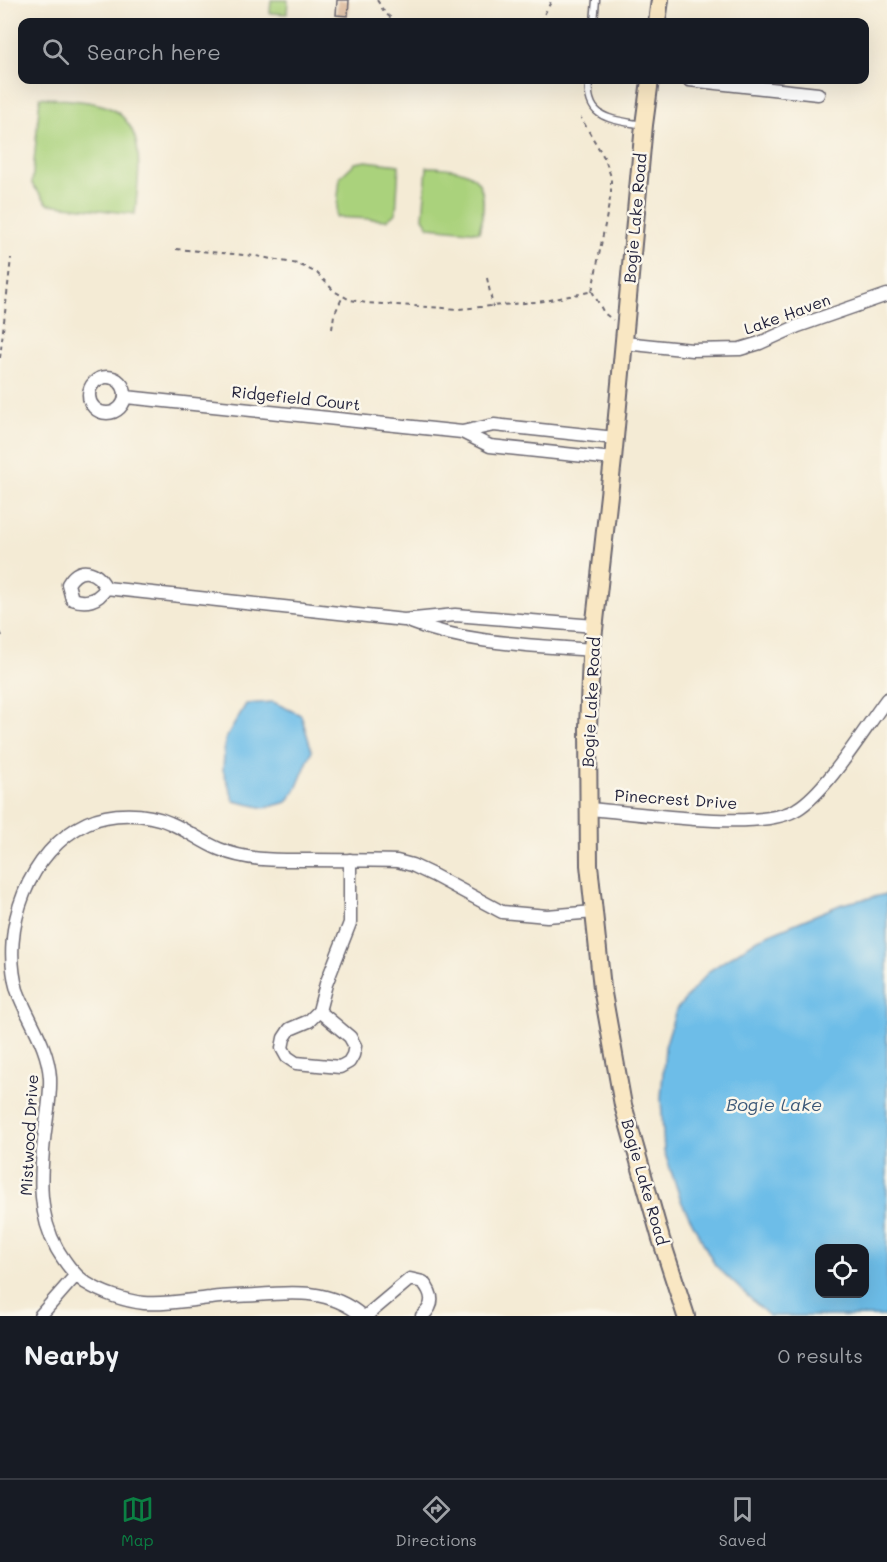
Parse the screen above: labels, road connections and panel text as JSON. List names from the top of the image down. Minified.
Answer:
{"streets":{"main road":["Bogie Lake Road"],"street":["Lake Haven","Ridgefield Court","Pinecrest Drive","Mistwood Drive"]},"crossings":[["Bogie Lake Road","Lake Haven"],["Bogie Lake Road","Ridgefield Court"],["Bogie Lake Road","Pinecrest Drive"],["Bogie Lake Road","Mistwood Drive"]],"water":["Bogie Lake"],"page":{"search":"Search here","heading":["Nearby","0 results"],"nav":["Map","Directions","Saved"]}}
